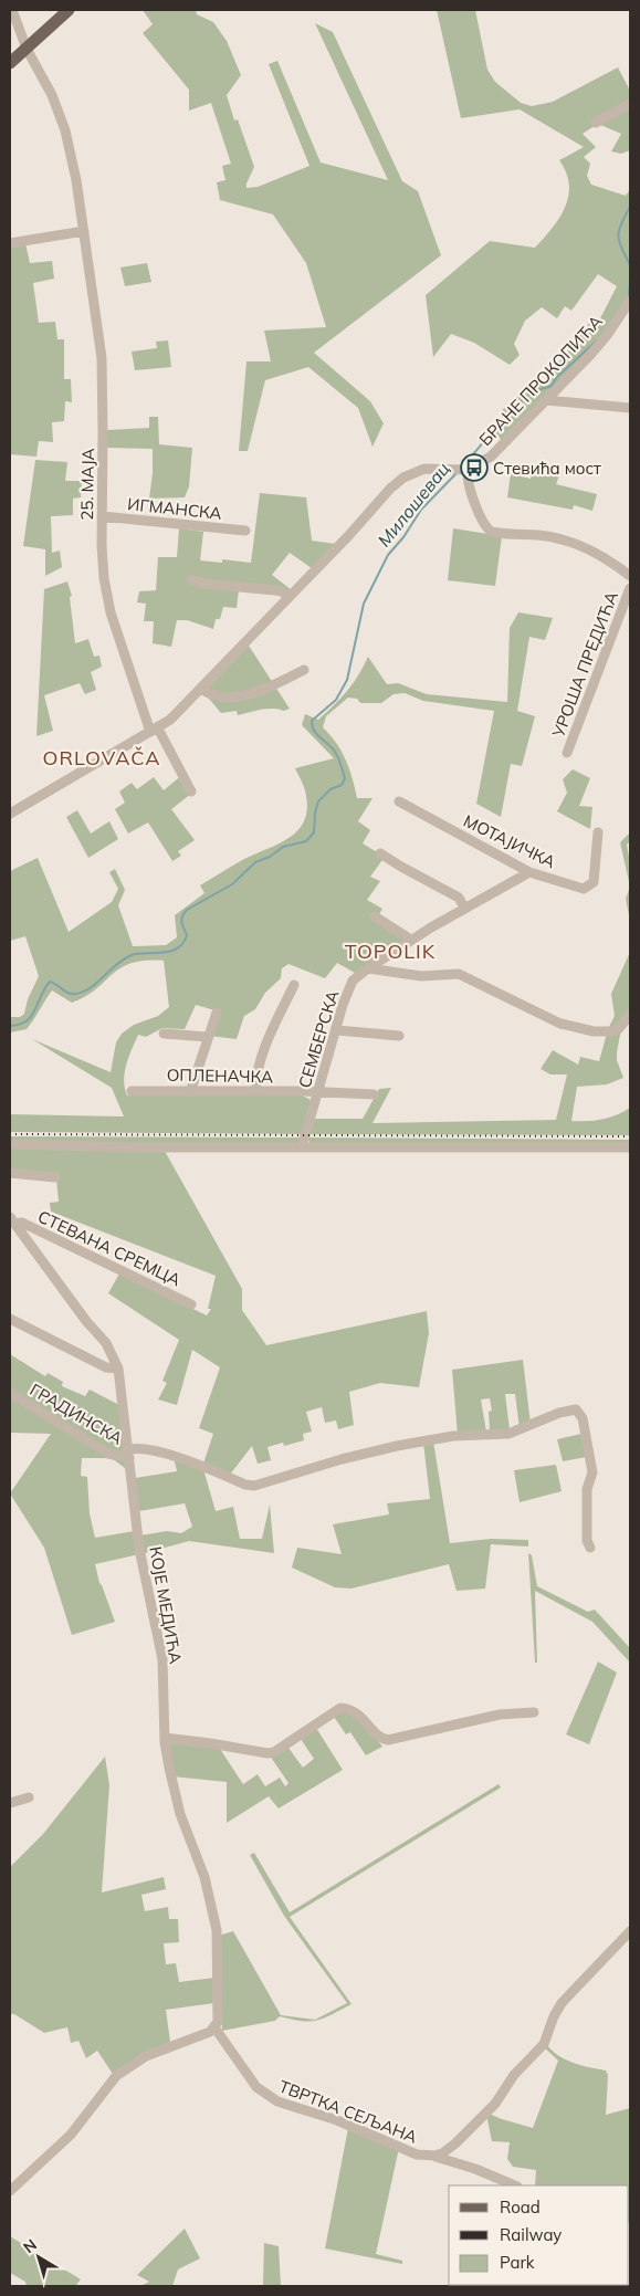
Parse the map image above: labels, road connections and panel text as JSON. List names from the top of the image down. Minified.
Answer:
{"streets":{"street":["БРАНЕ ПРОКОПИЋА","25. МАЈА","ИГМАНСКА","УРОША ПРЕДИЋА","МОТАЈИЧКА","СЕМБЕРСКА","ОПЛЕНАЧКА","СТЕВАНА СРЕМЦА","ГРАДИНСКА","КОЈЕ МЕДИЋА","ТВРТКА СЕЉАНА"]},"crossings":[["25. МАЈА","ИГМАНСКА"],["МОТАЈИЧКА","СЕМБЕРСКА"],["СЕМБЕРСКА","ОПЛЕНАЧКА"],["СТЕВАНА СРЕМЦА","КОЈЕ МЕДИЋА"],["ГРАДИНСКА","КОЈЕ МЕДИЋА"],["КОЈЕ МЕДИЋА","ТВРТКА СЕЉАНА"]],"districts":["ORLOVAČA","TOPOLIK"],"water":["Милошевац"],"places":{"bus stop":["Стевића мост"]},"legend":["Road","Railway","Park"],"north":"top left"}
